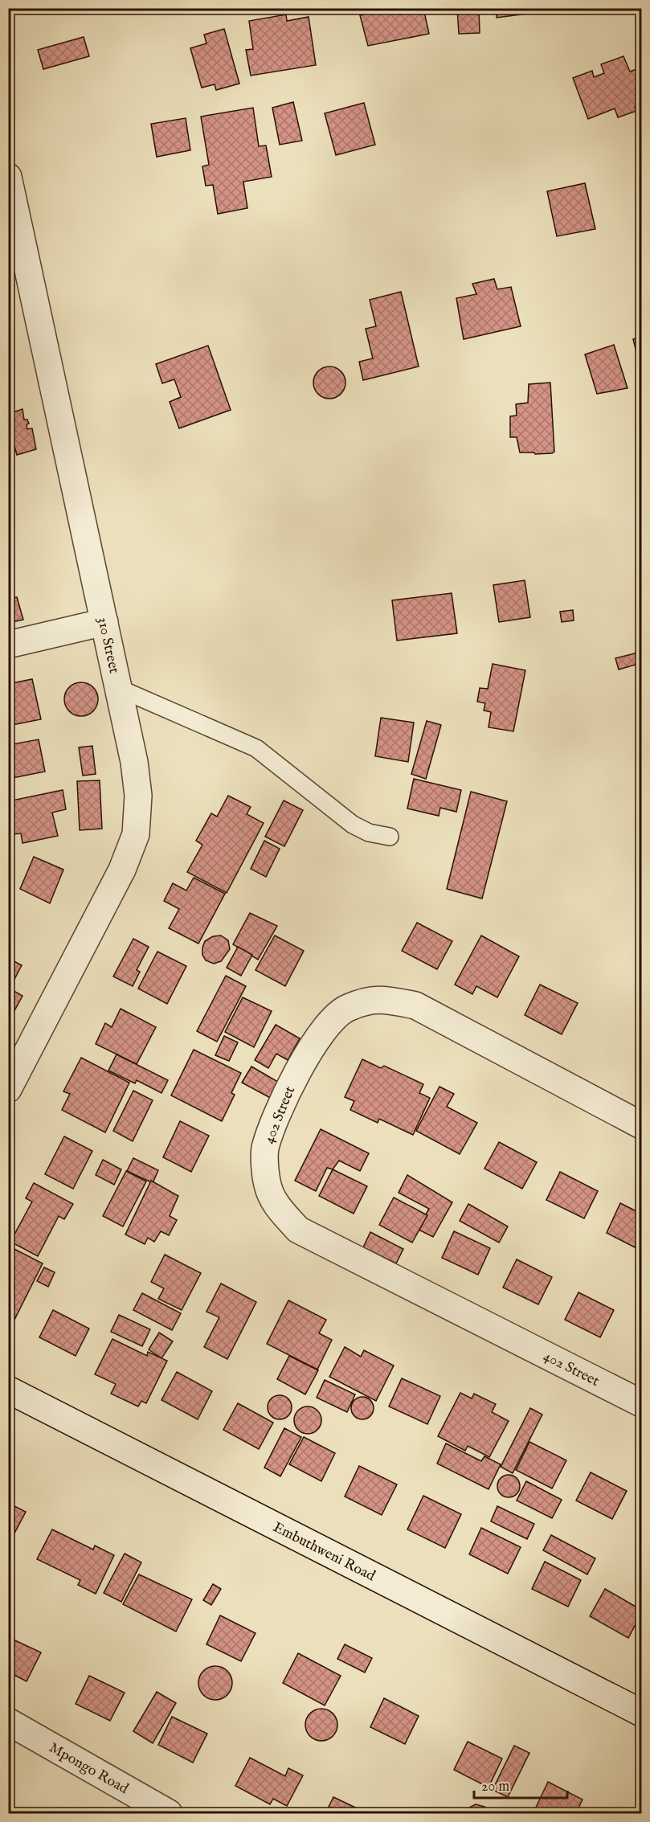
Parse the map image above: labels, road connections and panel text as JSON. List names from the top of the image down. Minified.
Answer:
{"streets":{"street":["310 Street","402 Street","Embuthweni Road","Mpongo Road"]},"scale_bar":"20 m"}
